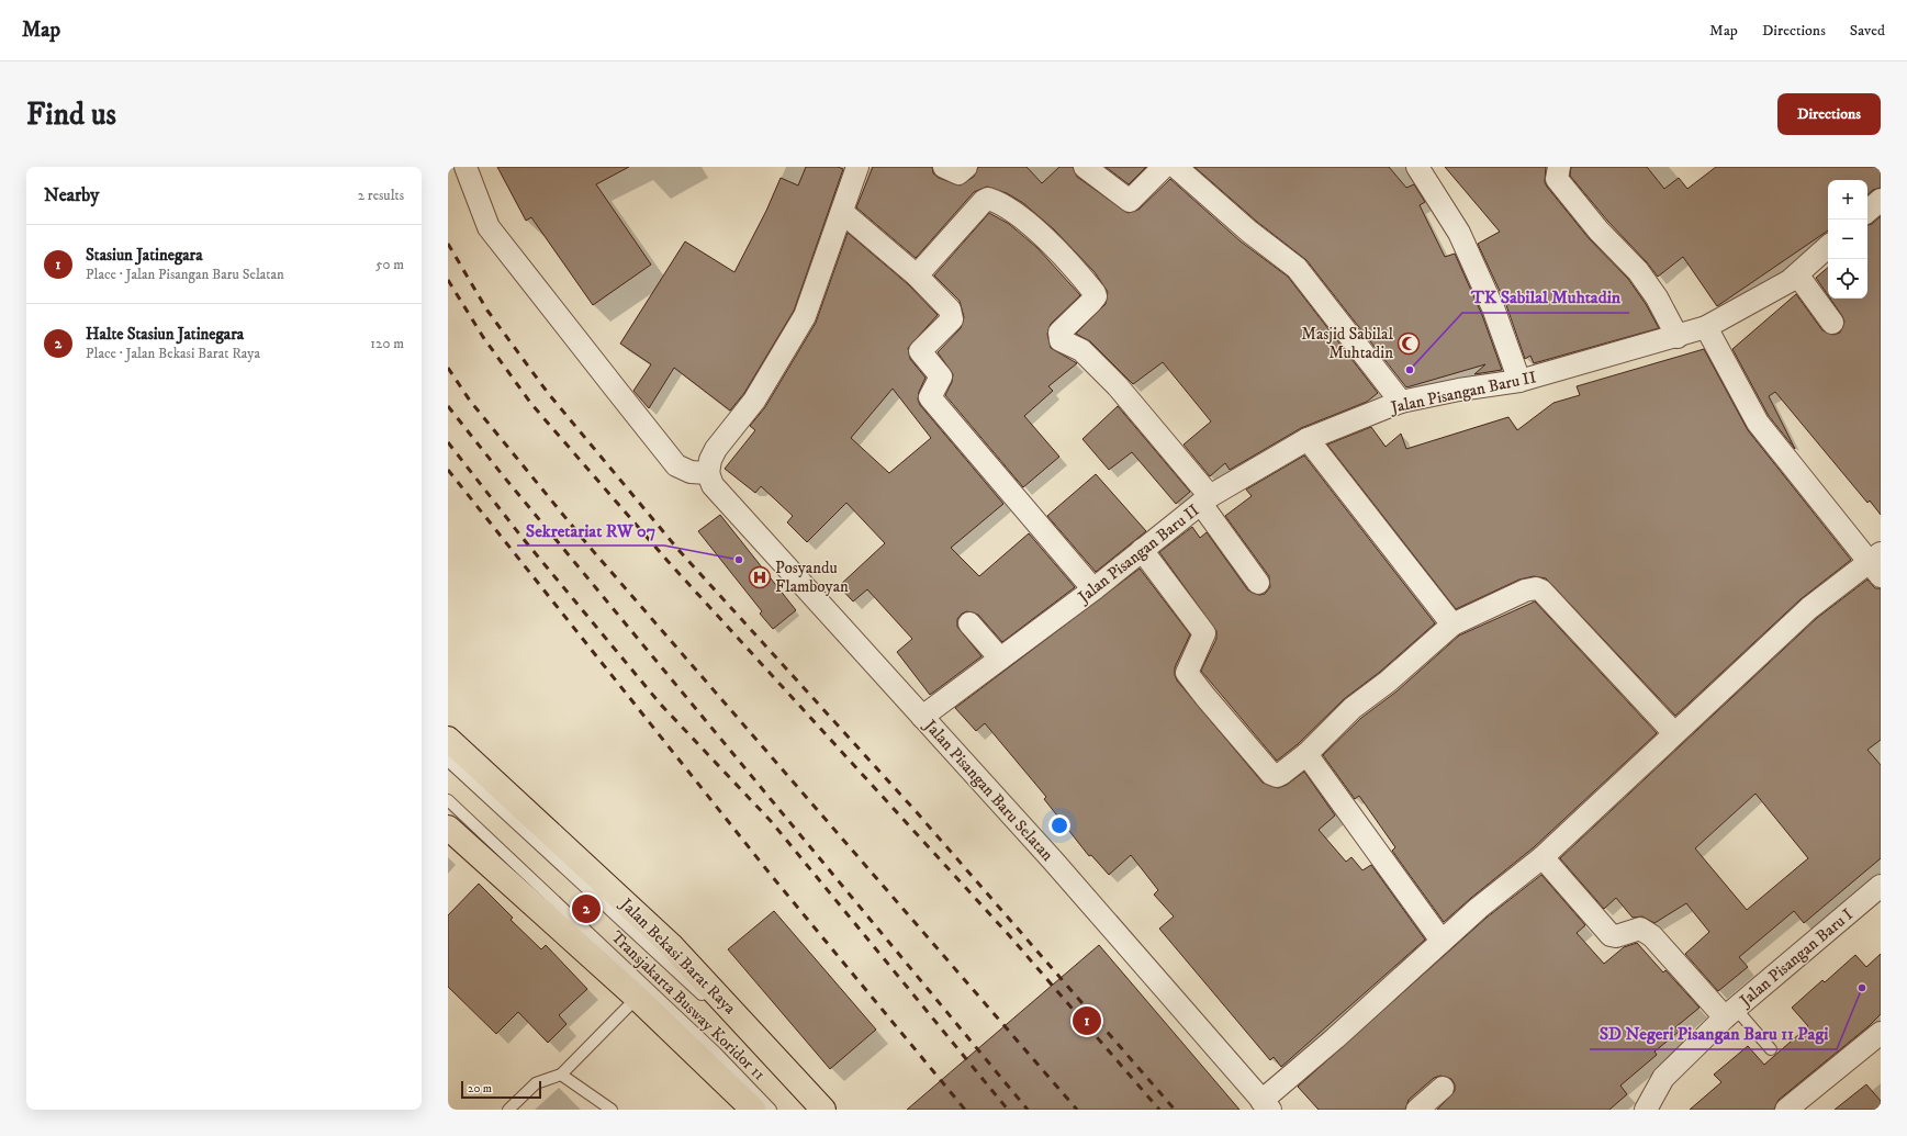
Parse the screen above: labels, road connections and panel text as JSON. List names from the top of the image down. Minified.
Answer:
{"streets":{"main road":["Jalan Bekasi Barat Raya"],"street":["Jalan Pisangan Baru II","Jalan Pisangan Baru Selatan","Jalan Pisangan Baru I"],"lane":["Transjakarta Busway Koridor 11"]},"crossings":[["Jalan Pisangan Baru II","Jalan Pisangan Baru Selatan"]],"places":{"mosque":["Masjid Sabilal Muhtadin"],"other":["TK Sabilal Muhtadin","Sekretariat RW 07","SD Negeri Pisangan Baru 11 Pagi"],"hospital":["Posyandu Flamboyan"]},"scale_bar":"20 m","page":{"header":"Map","nav":["Map","Directions","Saved"],"buttons":"Directions","title":"Find us","heading":["Nearby","2 results"],"map_buttons":["+","−"],"list":[{"mark":"1","name":"Stasiun Jatinegara","note":"Place · Jalan Pisangan Baru Selatan","value":"50 m"},{"mark":"2","name":"Halte Stasiun Jatinegara","note":"Place · Jalan Bekasi Barat Raya","value":"120 m"}],"pins":["2","1"],"scale":"20 m"}}
